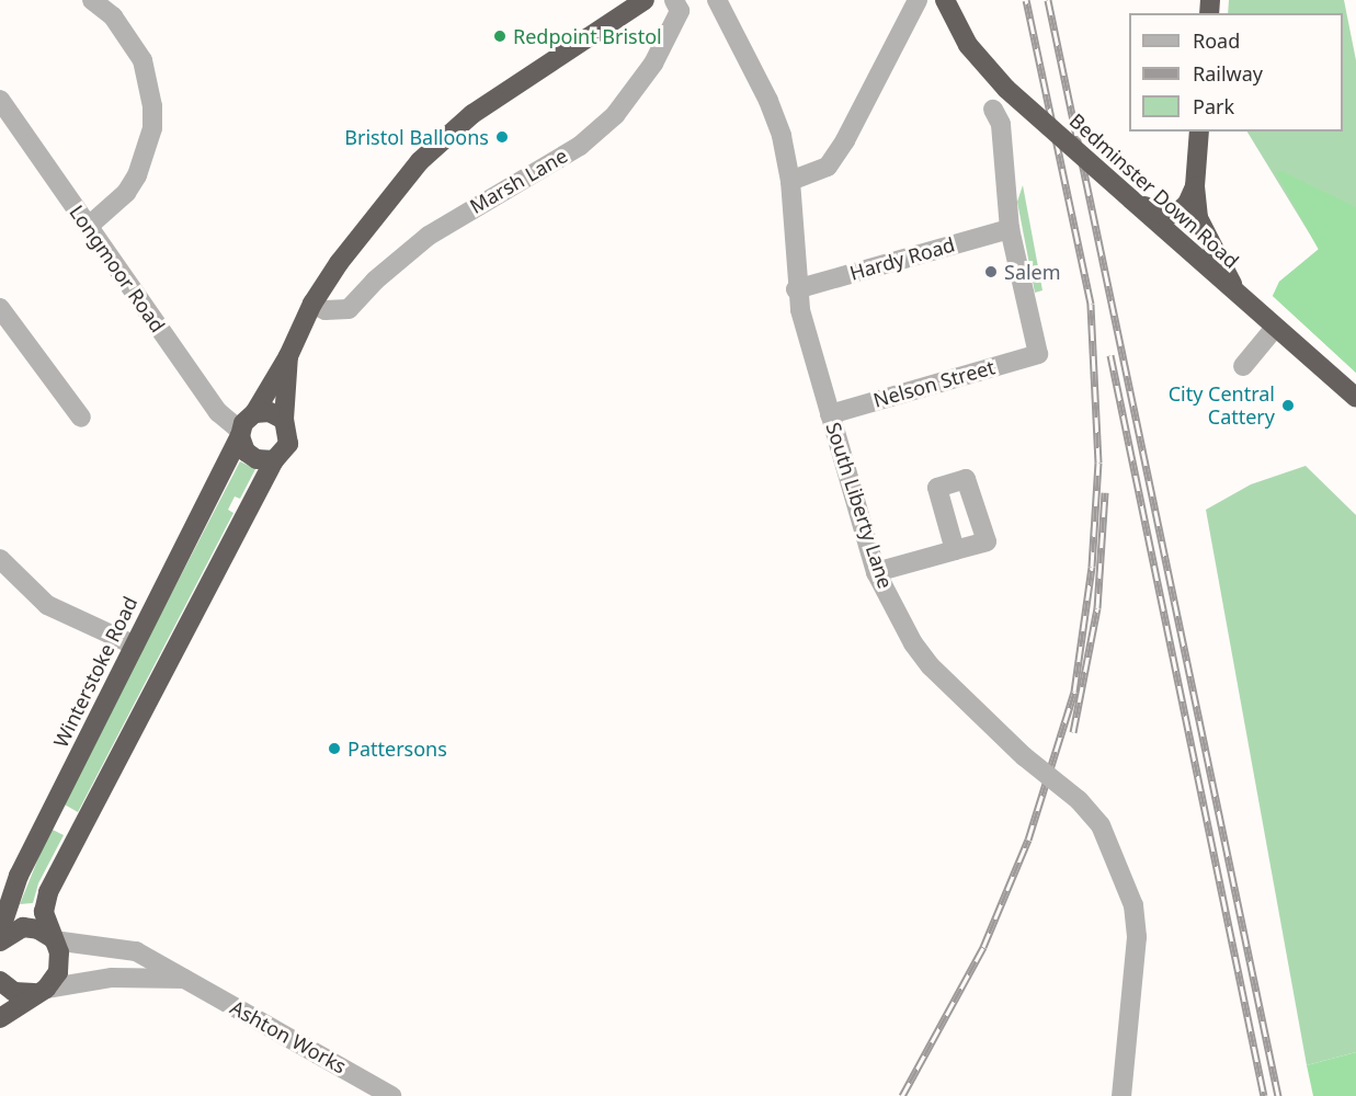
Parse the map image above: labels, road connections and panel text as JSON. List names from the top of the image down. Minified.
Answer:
{"streets":{"highway":["Bedminster Down Road","Winterstoke Road"],"street":["Marsh Lane","Hardy Road","Longmoor Road","Nelson Street","South Liberty Lane","Ashton Works"]},"crossings":[["Marsh Lane","Winterstoke Road"],["Hardy Road","Nelson Street"],["Hardy Road","South Liberty Lane"],["Longmoor Road","Winterstoke Road"],["Nelson Street","South Liberty Lane"],["Winterstoke Road","Ashton Works"]],"places":["Redpoint Bristol","Bristol Balloons","Salem","City Central Cattery","Pattersons"],"legend":["Road","Railway","Park"]}
